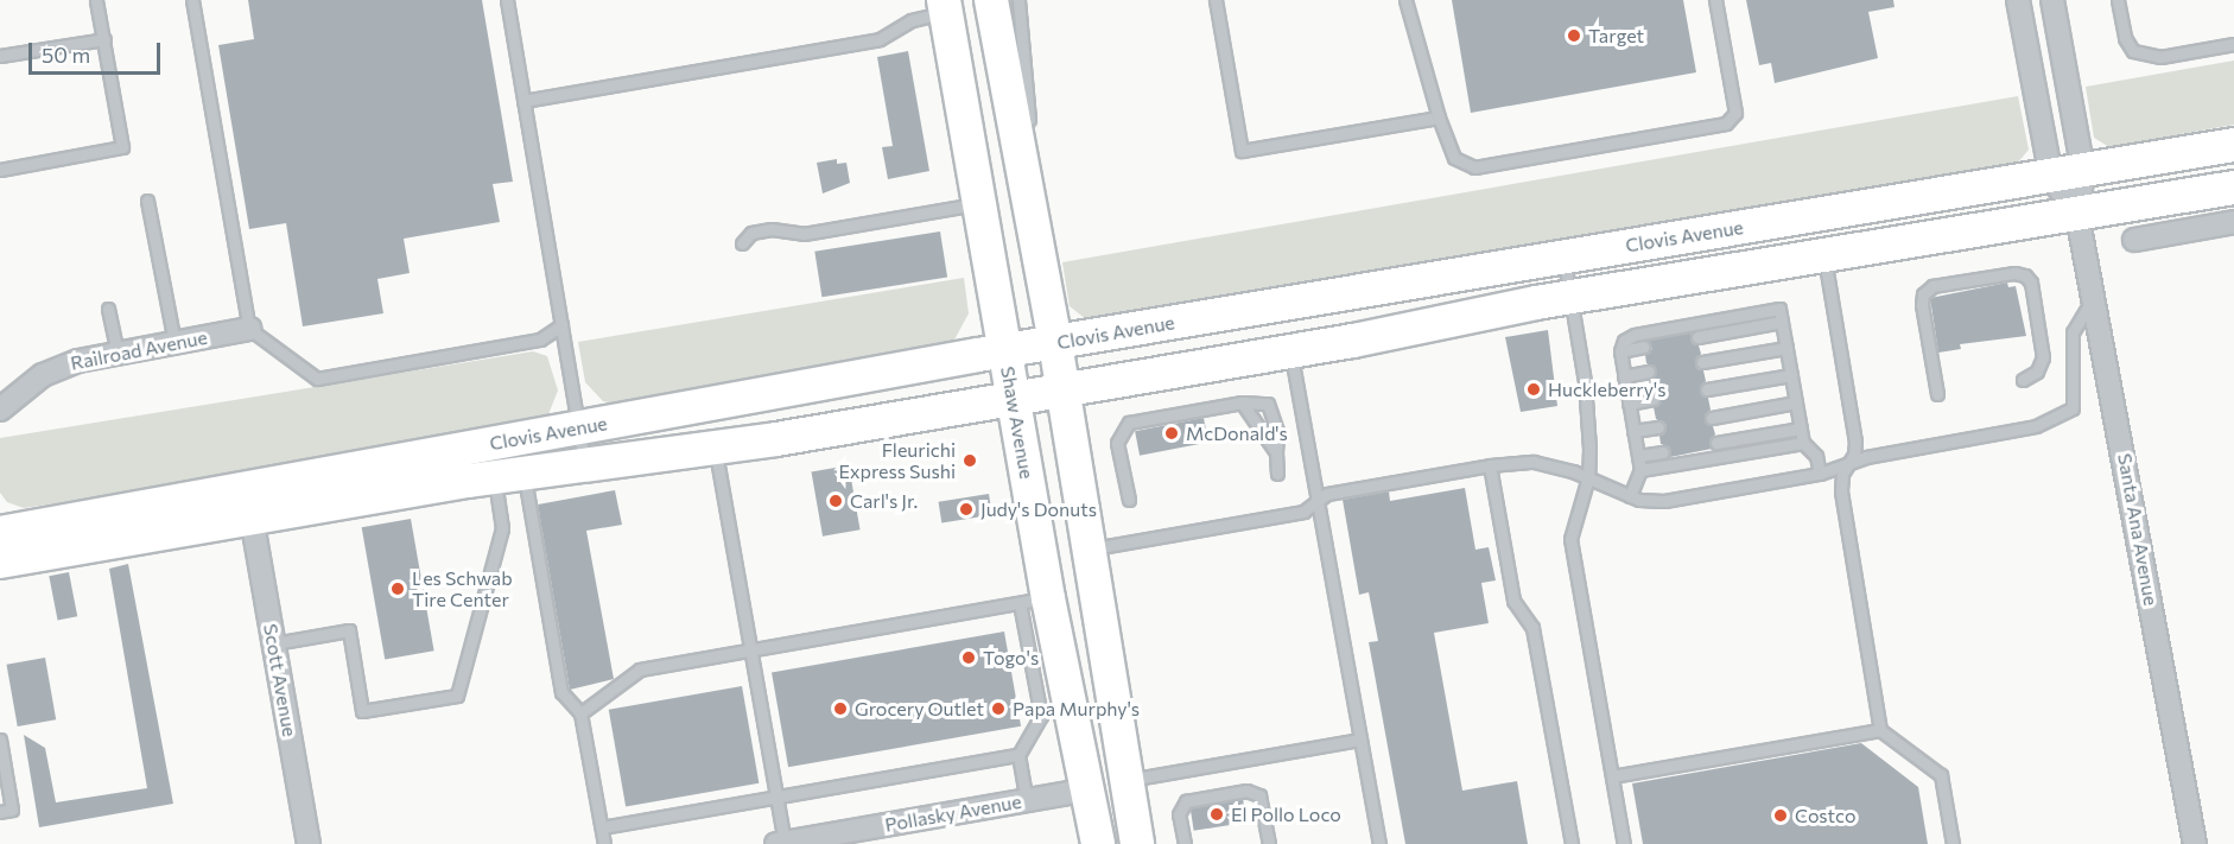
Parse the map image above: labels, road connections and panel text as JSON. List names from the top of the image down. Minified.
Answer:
{"streets":{"main road":["Clovis Avenue","Shaw Avenue"],"street":["Railroad Avenue","Santa Ana Avenue","Scott Avenue","Pollasky Avenue"]},"crossings":[["Clovis Avenue","Shaw Avenue"],["Clovis Avenue","Santa Ana Avenue"],["Clovis Avenue","Scott Avenue"],["Shaw Avenue","Pollasky Avenue"]],"places":["Target","Huckleberry's","McDonald's","Fleurichi Express Sushi","Carl's Jr.","Judy's Donuts","Les Schwab Tire Center","Togo's","Grocery Outlet","Papa Murphy's","El Pollo Loco","Costco"],"scale_bar":"50 m"}
